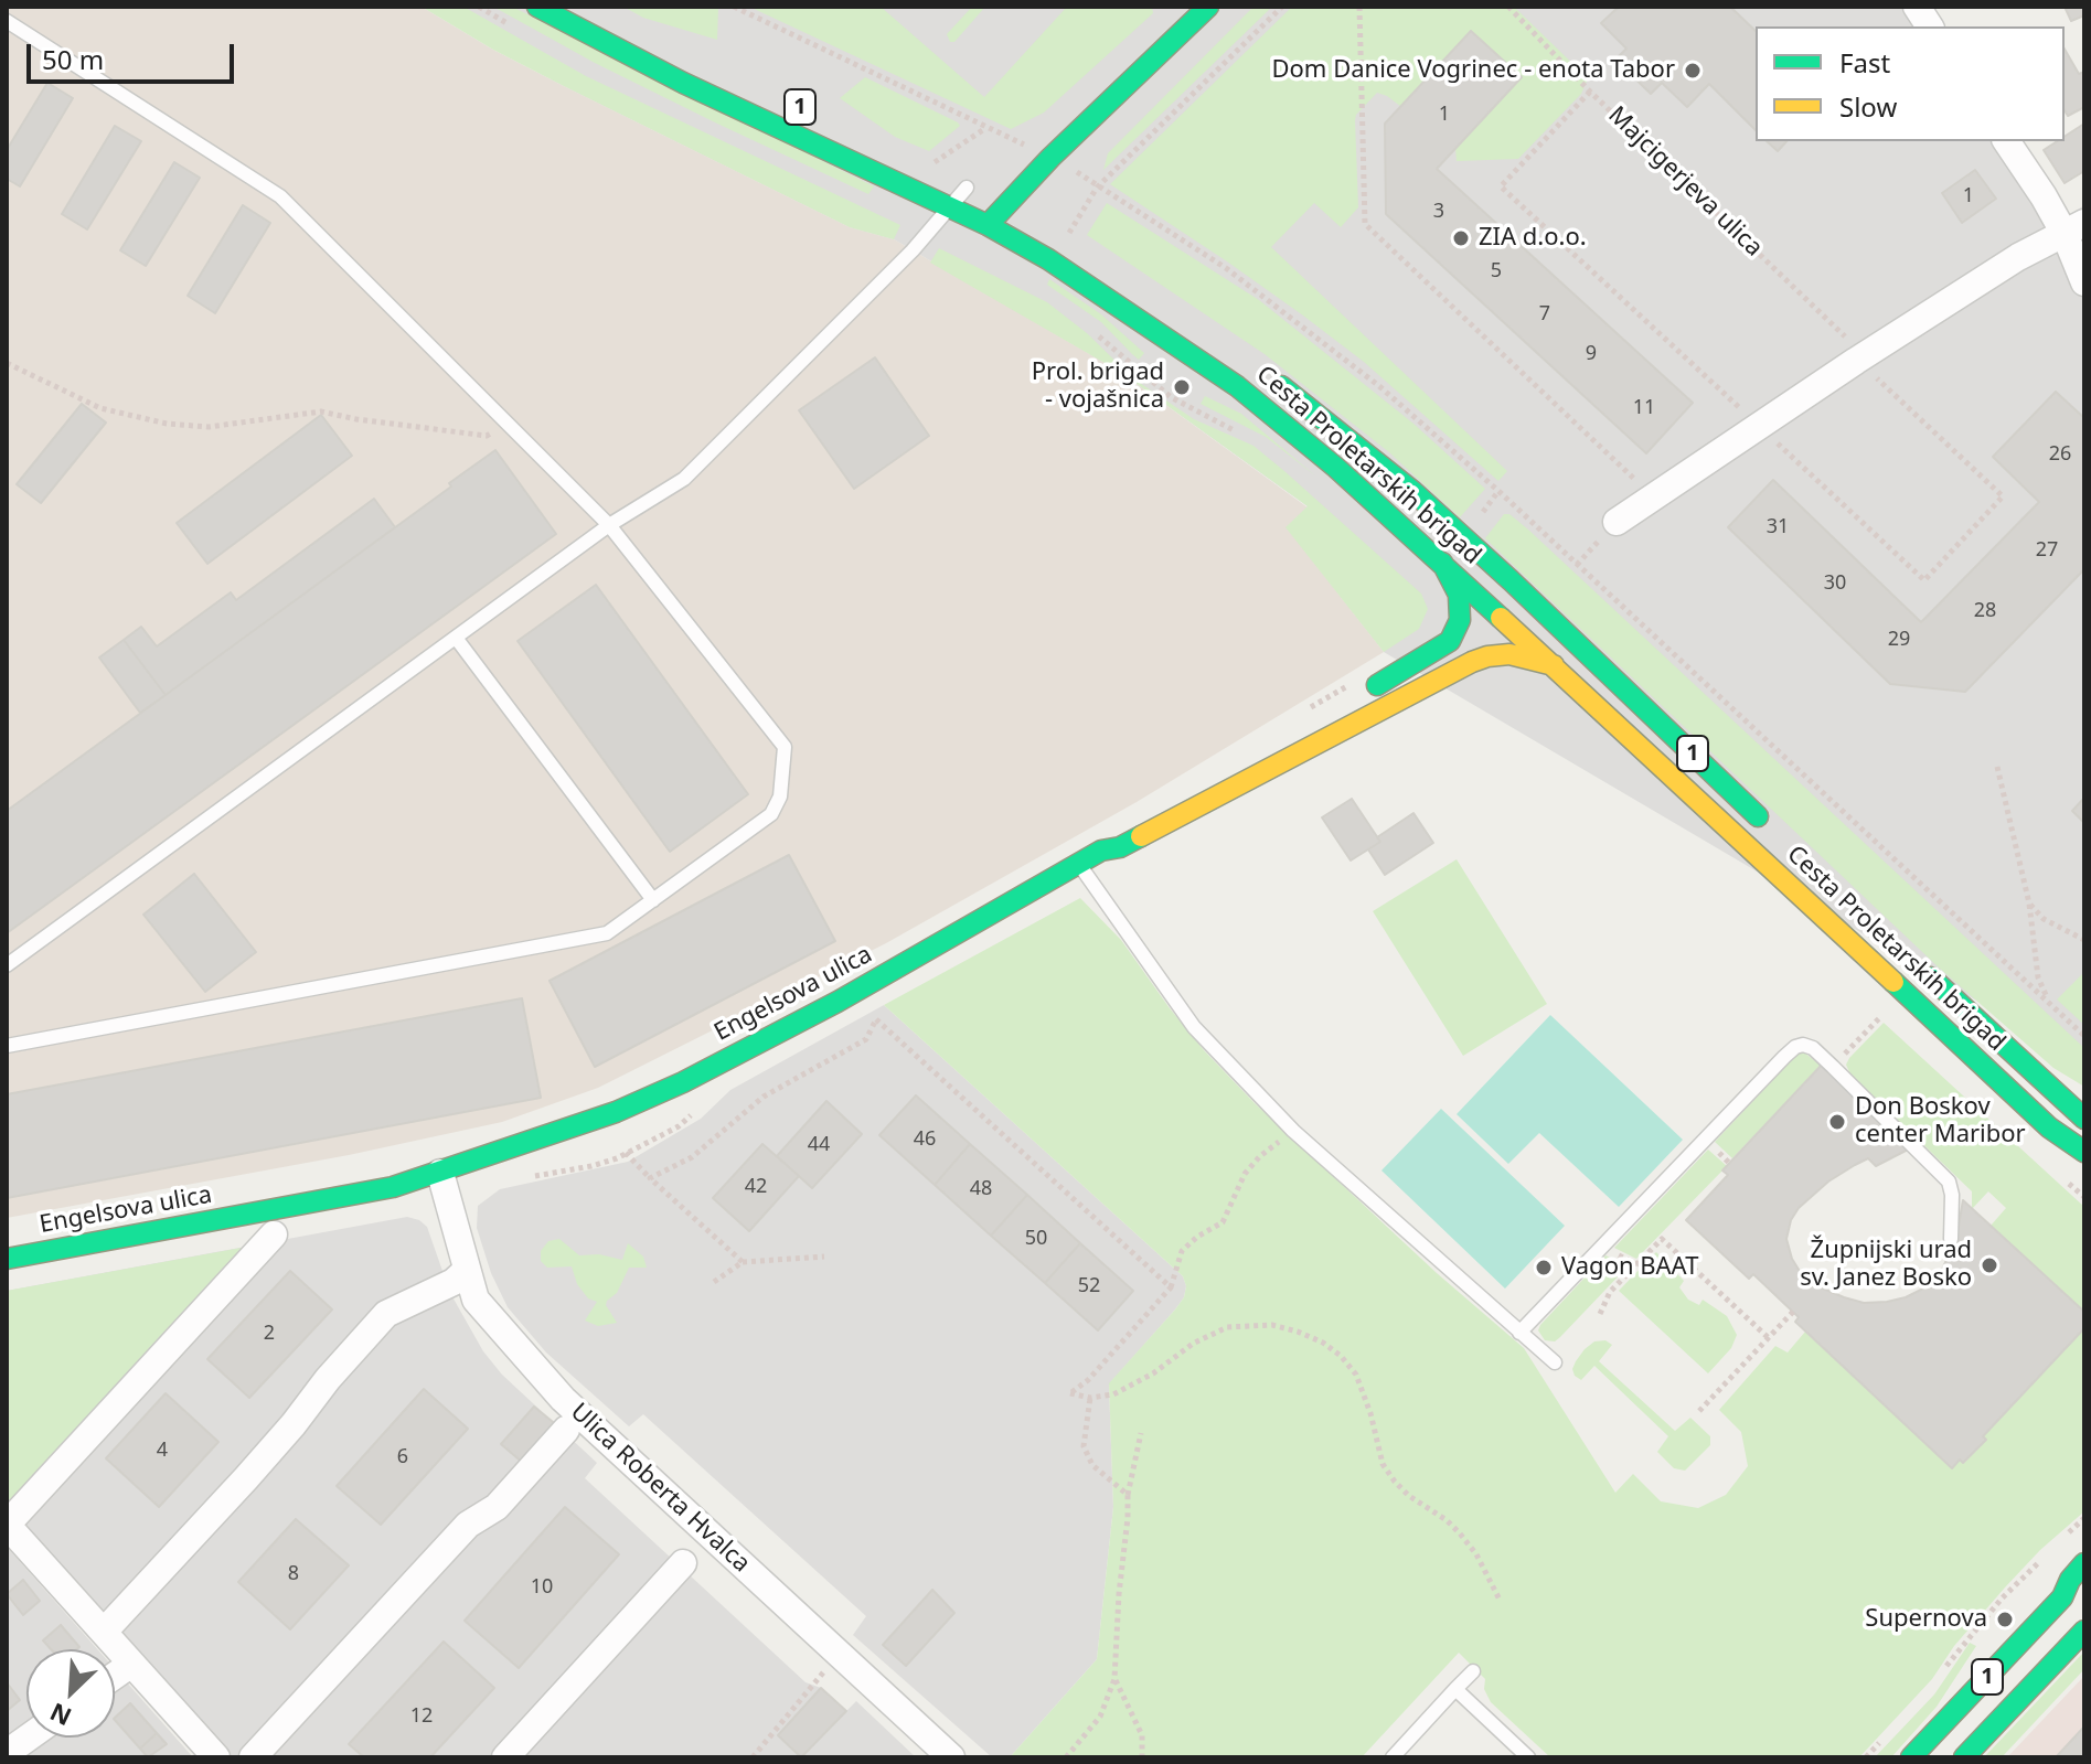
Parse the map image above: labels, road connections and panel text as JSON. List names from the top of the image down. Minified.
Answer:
{"streets":{"main road":["1","Cesta Proletarskih brigad","Engelsova ulica"],"street":["Ulica Roberta Hvalca"],"path":["Majcigerjeva ulica"]},"crossings":[["1","Cesta Proletarskih brigad"],["Cesta Proletarskih brigad","Engelsova ulica"],["Engelsova ulica","Ulica Roberta Hvalca"]],"places":["Dom Danice Vogrinec - enota Tabor","ZIA d.o.o.","Prol. brigad - vojašnica","Don Boskov center Maribor","Župnijski urad sv. Janez Bosko","Vagon BAAT","Supernova"],"house_numbers":["1","1","3","5","7","9","11","26","31","27","30","28","29","46","44","42","48","50","52","2","4","6","8","10","12"],"legend":["Fast","Slow"],"scale_bar":"50 m","north":"bottom left"}
